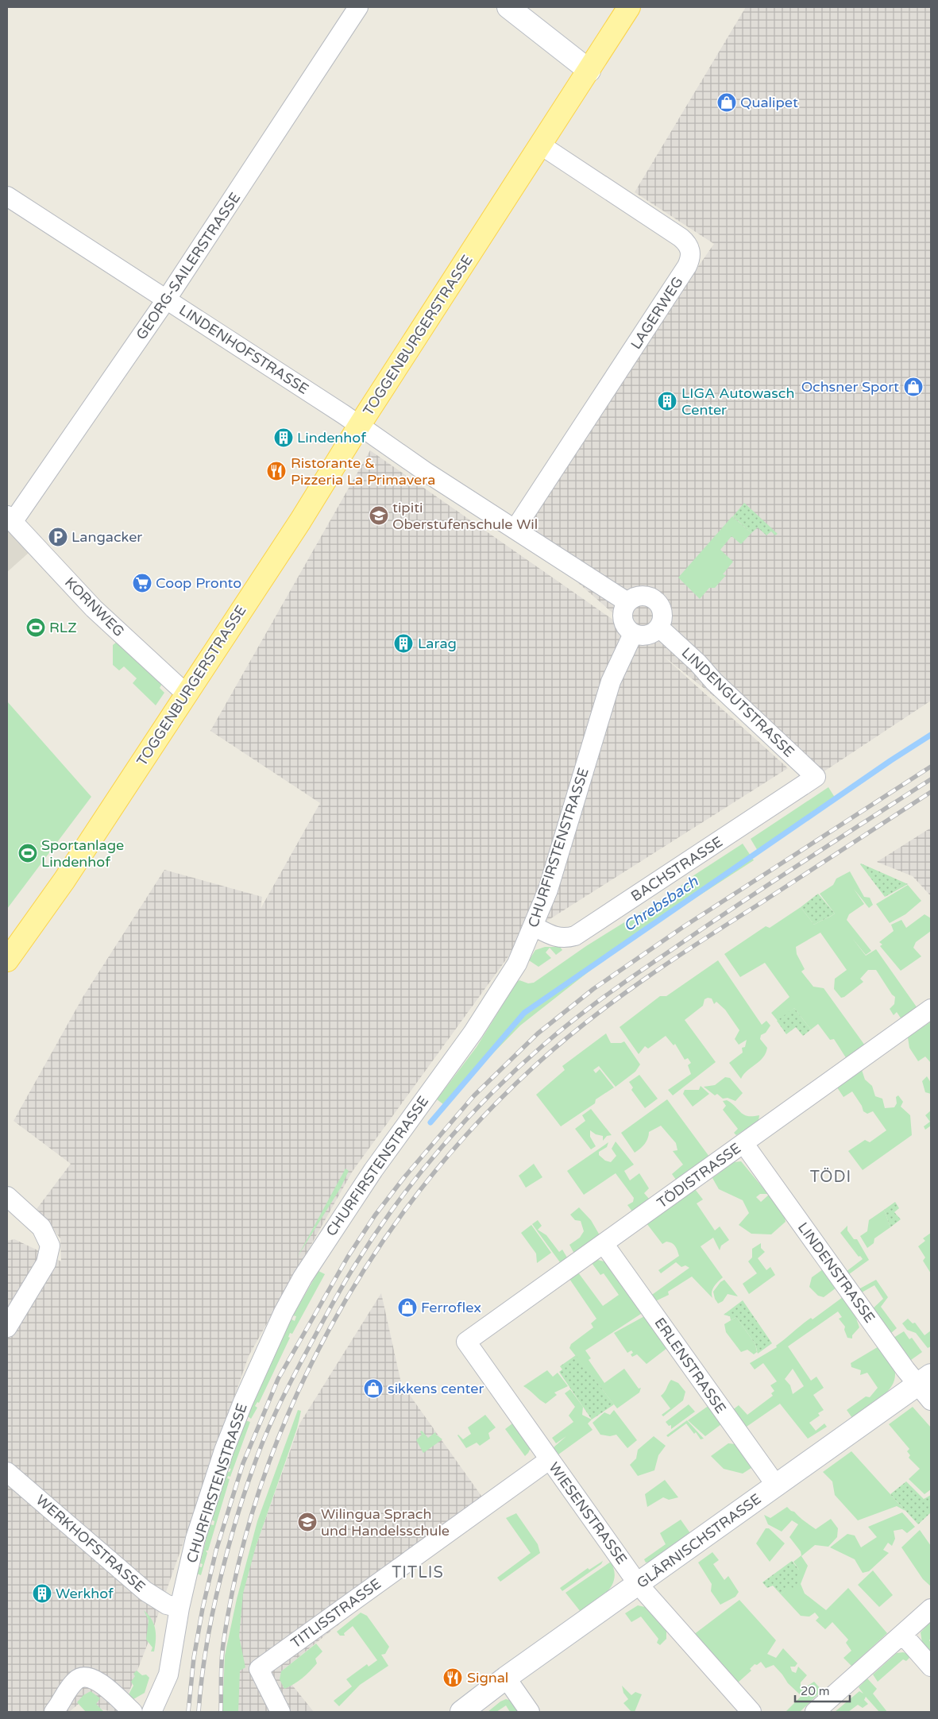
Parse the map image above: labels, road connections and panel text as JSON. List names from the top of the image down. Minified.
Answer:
{"streets":{"main road":["TOGGENBURGERSTRASSE"],"street":["GEORG-SAILERSTRASSE","LAGERWEG","LINDENHOFSTRASSE","KORNWEG","LINDENGUTSTRASSE","CHURFIRSTENSTRASSE","BACHSTRASSE","TÖDISTRASSE","LINDENSTRASSE","ERLENSTRASSE","WIESENSTRASSE","GLÄRNISCHSTRASSE","WERKHOFSTRASSE","TITLISSTRASSE"]},"crossings":[["GEORG-SAILERSTRASSE","LINDENHOFSTRASSE"],["GEORG-SAILERSTRASSE","KORNWEG"],["LAGERWEG","TOGGENBURGERSTRASSE"],["TOGGENBURGERSTRASSE","LINDENHOFSTRASSE"],["TOGGENBURGERSTRASSE","KORNWEG"],["LINDENGUTSTRASSE","CHURFIRSTENSTRASSE"],["LINDENGUTSTRASSE","BACHSTRASSE"],["CHURFIRSTENSTRASSE","BACHSTRASSE"],["CHURFIRSTENSTRASSE","WERKHOFSTRASSE"],["TÖDISTRASSE","LINDENSTRASSE"],["TÖDISTRASSE","ERLENSTRASSE"],["TÖDISTRASSE","WIESENSTRASSE"],["LINDENSTRASSE","GLÄRNISCHSTRASSE"],["ERLENSTRASSE","GLÄRNISCHSTRASSE"],["WIESENSTRASSE","GLÄRNISCHSTRASSE"],["WIESENSTRASSE","TITLISSTRASSE"]],"districts":["TÖDI","TITLIS"],"water":["Chrebsbach"],"places":{"shop":["Qualipet","Ochsner Sport","Ferroflex","sikkens center"],"building":["LIGA Autowasch Center","Lindenhof","Larag","Werkhof"],"restaurant":["Ristorante & Pizzeria La Primavera","Signal"],"school or university":["tipiti Oberstufenschule Wil","Wilingua Sprach und Handelsschule"],"parking":["Langacker"],"supermarket":["Coop Pronto"],"sports":["RLZ","Sportanlage Lindenhof"]},"scale_bar":"20 m"}
